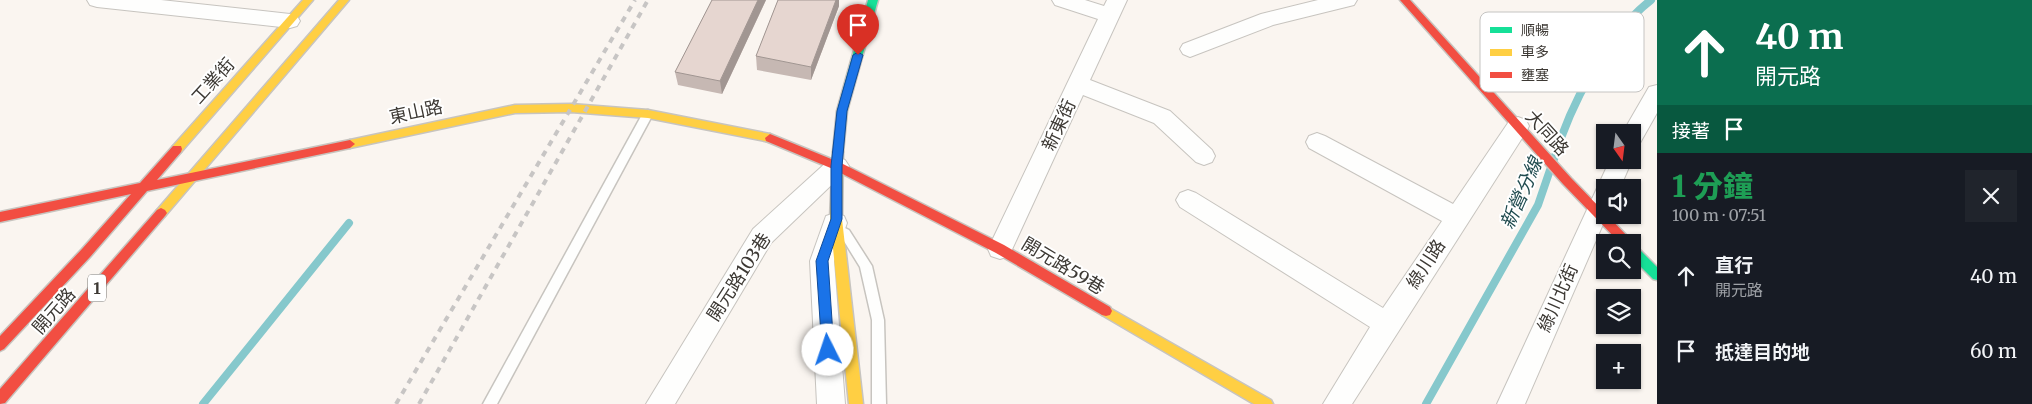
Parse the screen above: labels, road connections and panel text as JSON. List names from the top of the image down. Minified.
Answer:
{"streets":{"street":["工業街","東山路","新東街","大同路","綠川路","開元路59巷","開元路103巷","1","綠川北街","開元路"]},"crossings":[["工業街","東山路"],["工業街","開元路"],["東山路","開元路59巷"],["東山路","開元路103巷"],["東山路","1"],["東山路","開元路"],["新東街","開元路59巷"],["大同路","綠川路"],["開元路59巷","開元路103巷"],["1","開元路"]],"water":["新營分線"],"legend":["順暢","車多","壅塞"],"north":"bottom","page":{"turn":["40 m","開元路"],"then":"接著","map_buttons":"+","heading":["1 分鐘","100 m · 07:51"],"list":[{"name":"直行","note":"開元路","value":"40 m"},{"name":"抵達目的地","value":"60 m"}]}}
